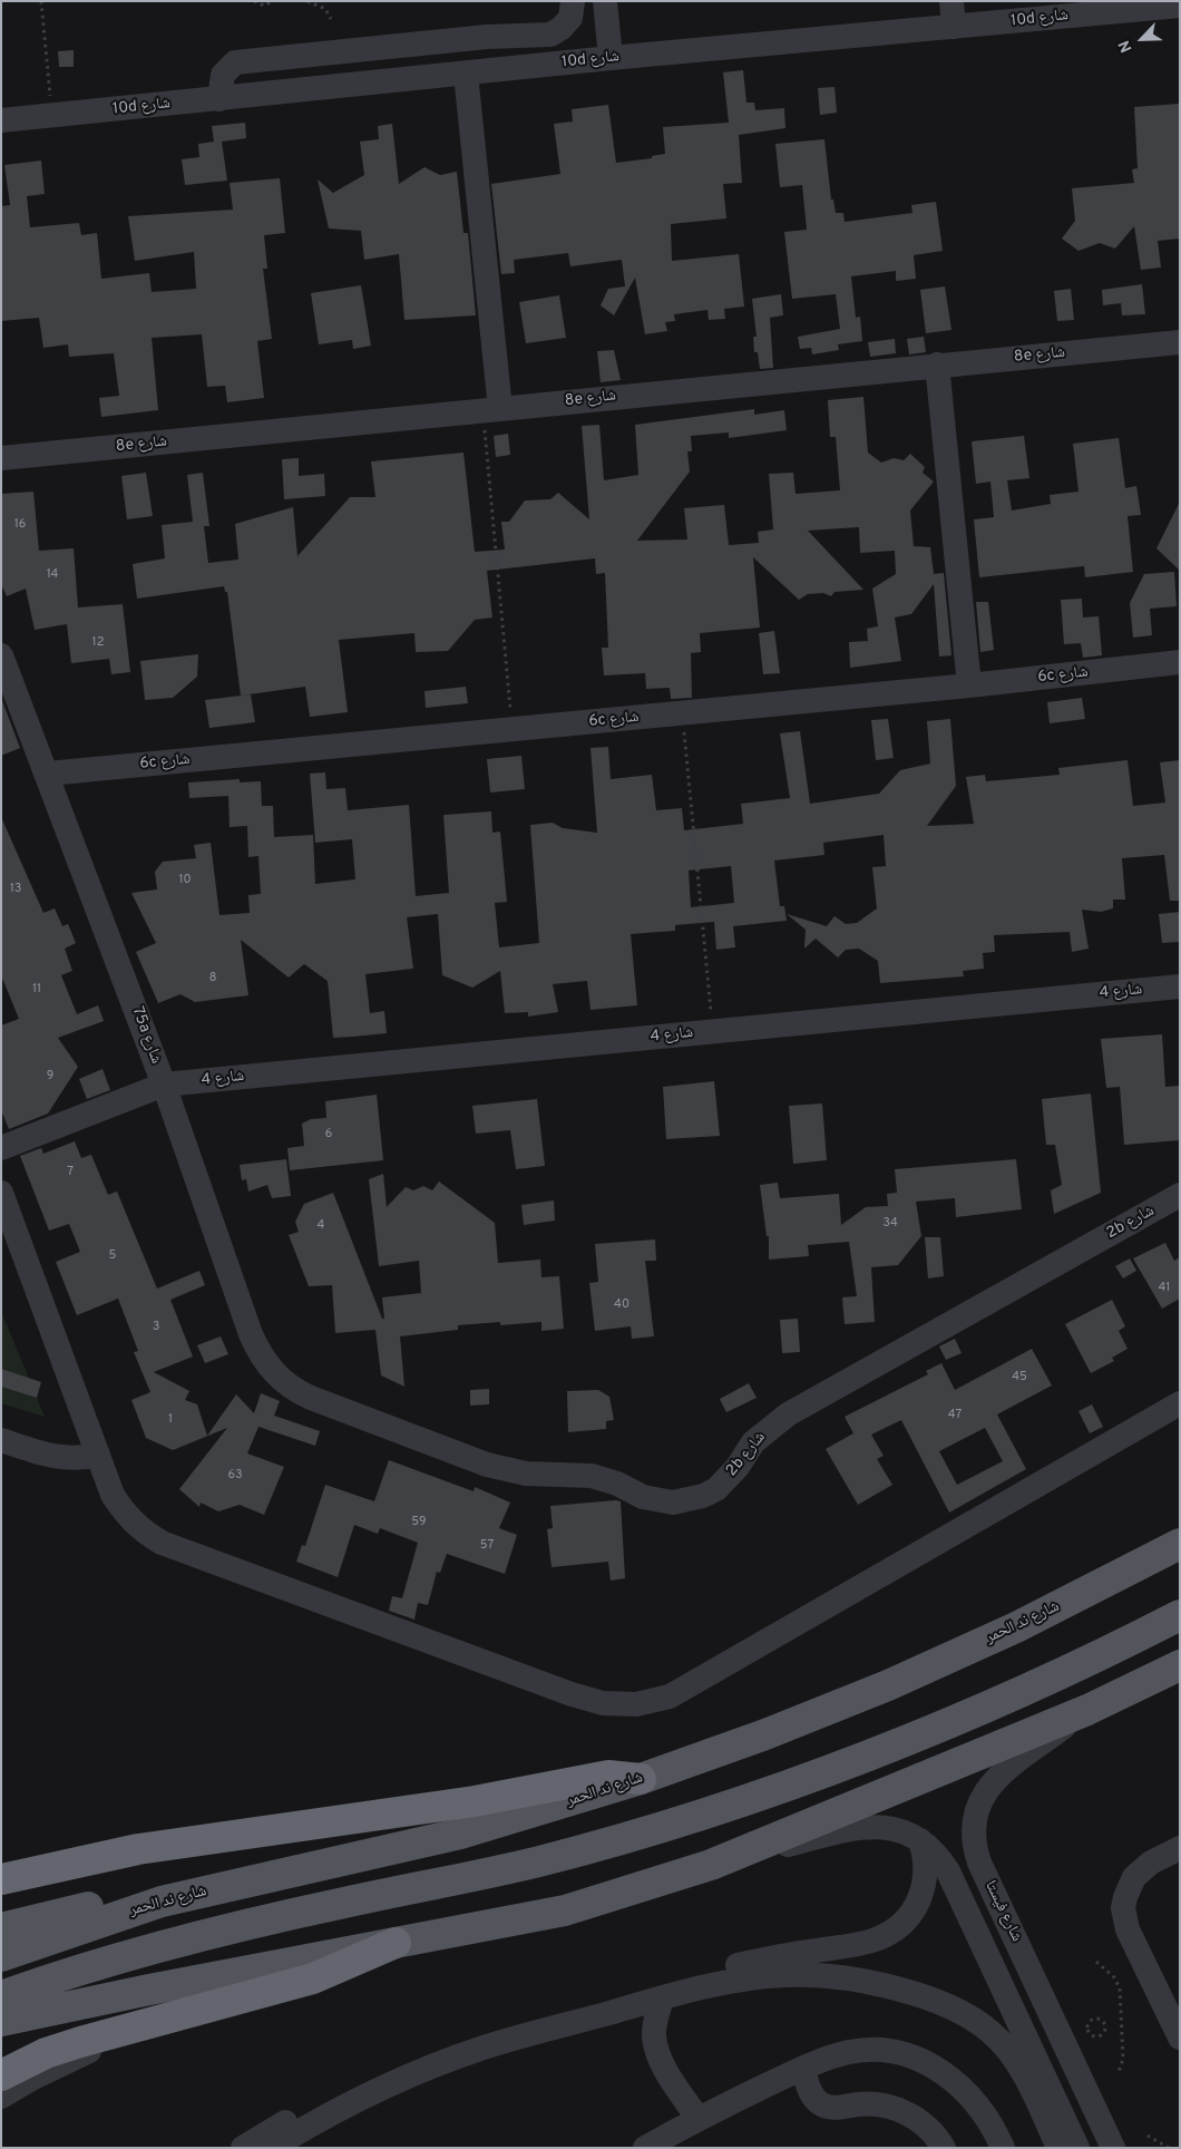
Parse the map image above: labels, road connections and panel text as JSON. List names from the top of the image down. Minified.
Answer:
{"streets":{"main road":["شارع ند الحمر"],"street":["10d شارع","8e شارع","6c شارع","شارع 4","75a شارع","2b شارع","شارع فيستا"]},"crossings":[["6c شارع","75a شارع"],["شارع 4","75a شارع"],["75a شارع","2b شارع"]],"house_numbers":["16","14","12","10","13","8","11","9","6","7","34","4","5","41","40","3","45","47","1","63","59","57"],"north":"bottom left"}
